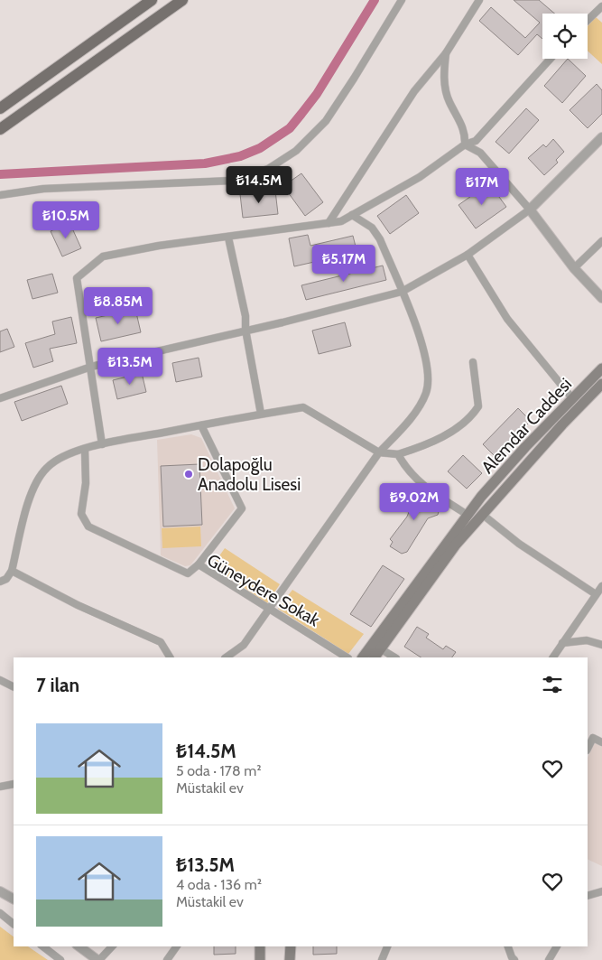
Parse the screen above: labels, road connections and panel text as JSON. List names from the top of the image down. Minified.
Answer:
{"streets":{"main road":["Alemdar Caddesi"],"street":["Güneydere Sokak"]},"places":["Dolapoğlu Anadolu Lisesi"],"page":{"price":["₺14.5M","₺17M","₺10.5M","₺5.17M","₺8.85M","₺13.5M","₺9.02M"],"heading":"7 ilan","list":[{"name":"₺14.5M","note":"5 oda · 178 m² · Müstakil ev"},{"name":"₺13.5M","note":"4 oda · 136 m² · Müstakil ev"}]}}
